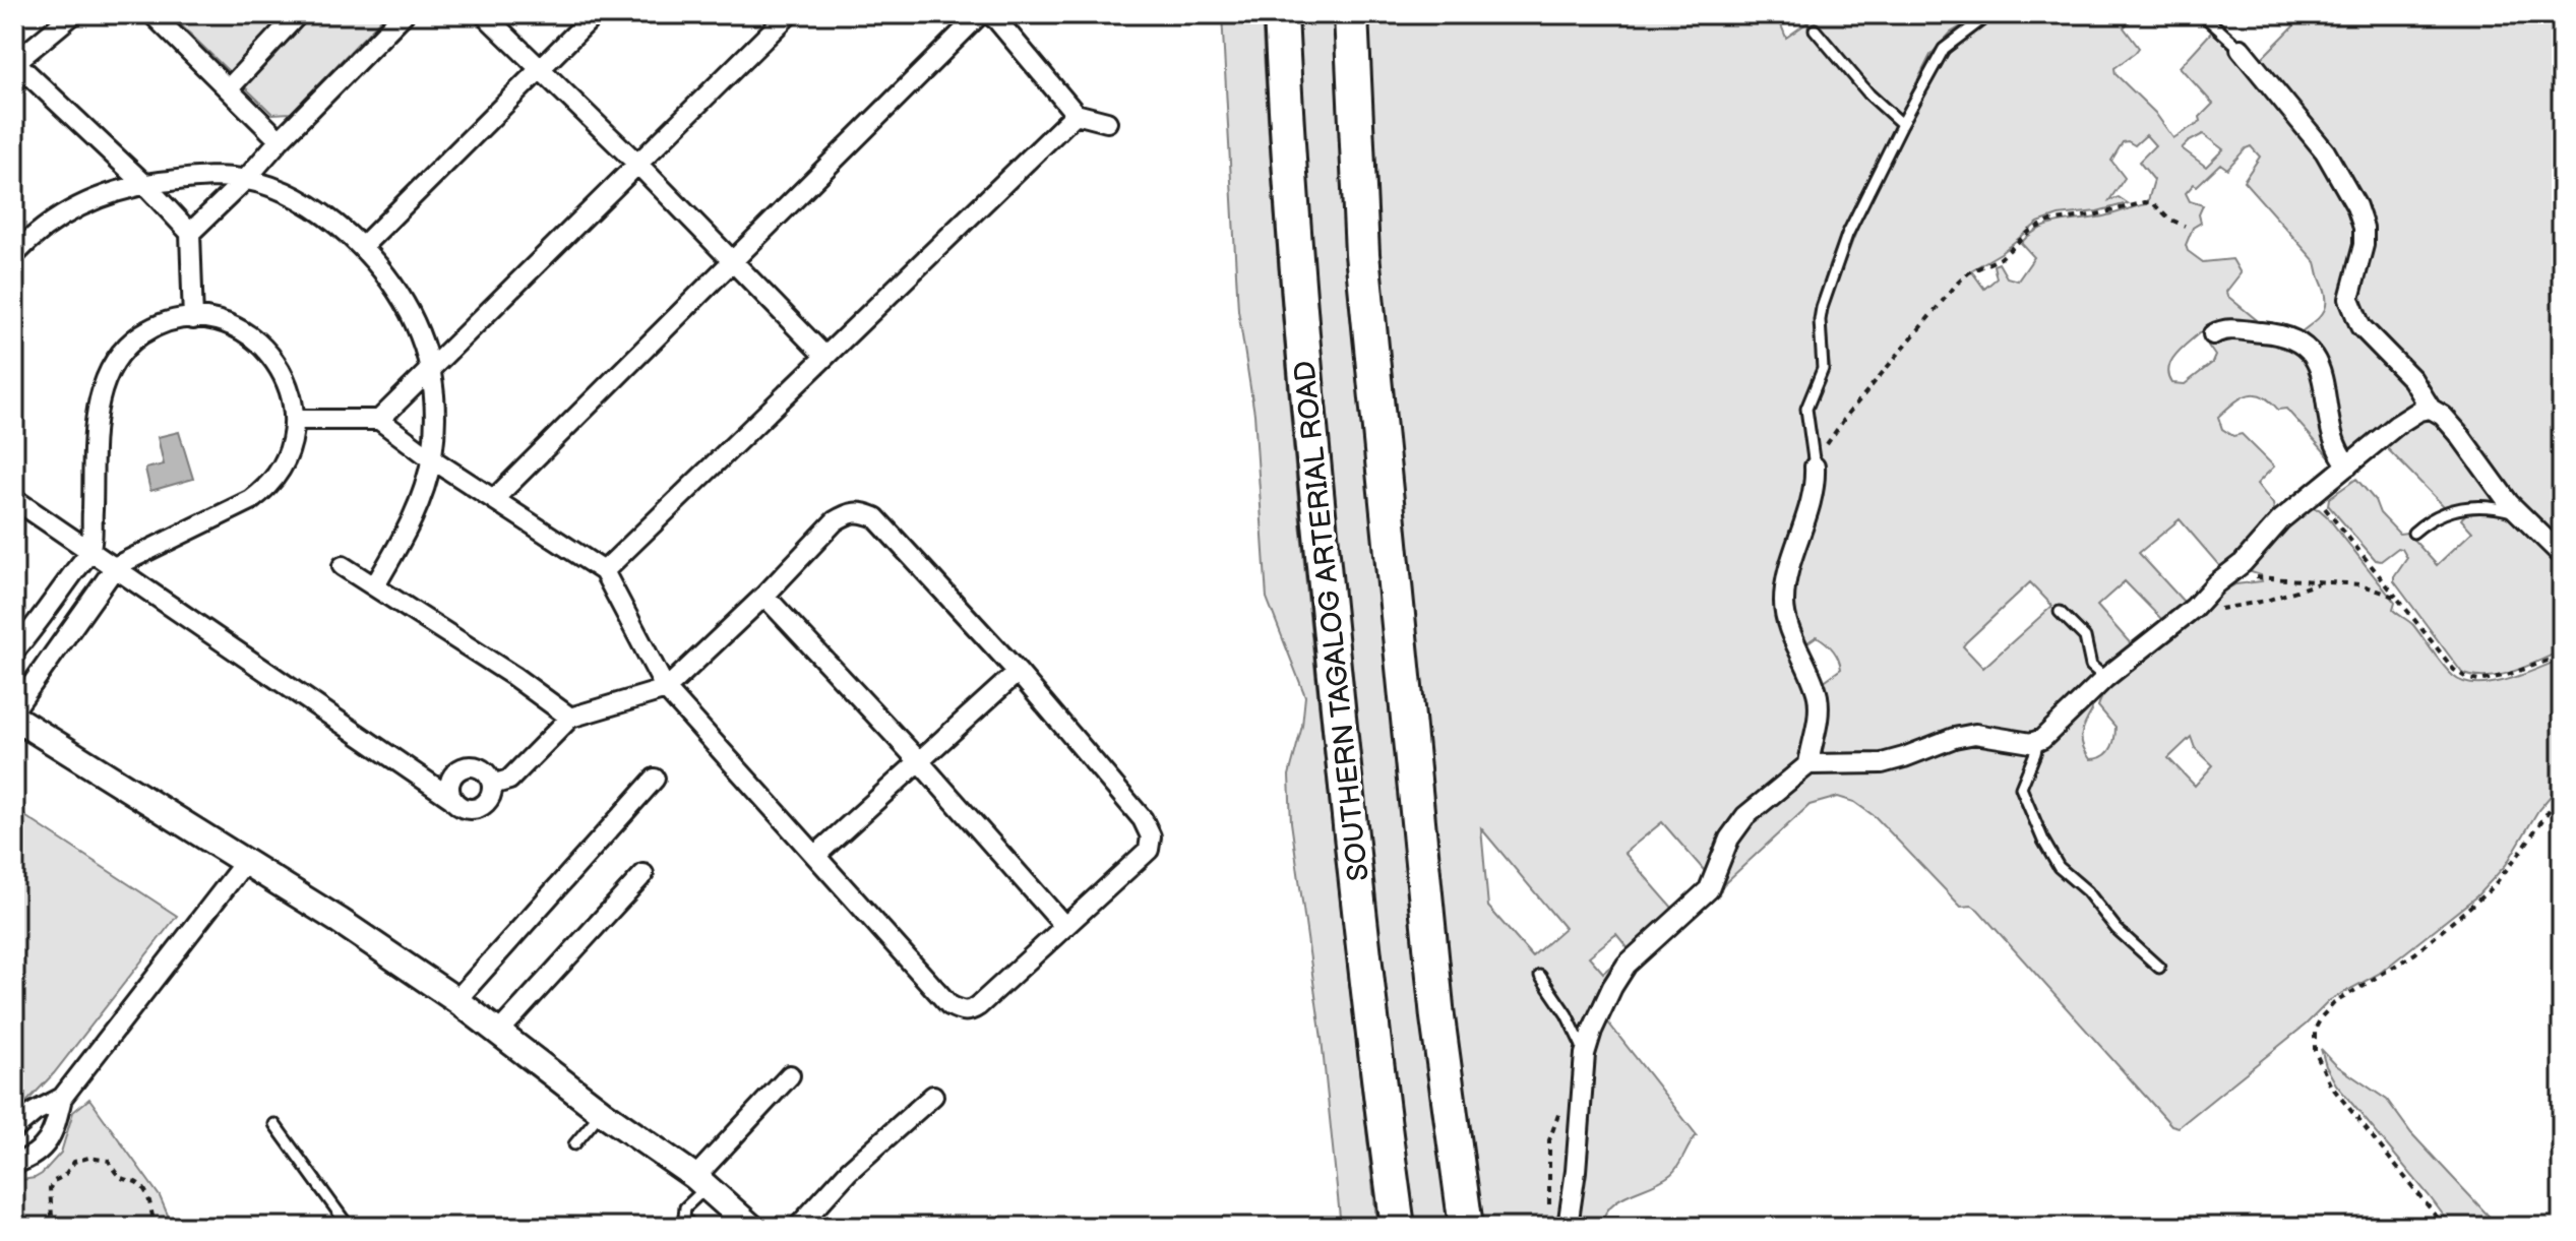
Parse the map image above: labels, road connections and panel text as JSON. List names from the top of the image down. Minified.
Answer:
{"streets":{"highway":["SOUTHERN TAGALOG ARTERIAL ROAD"]}}
